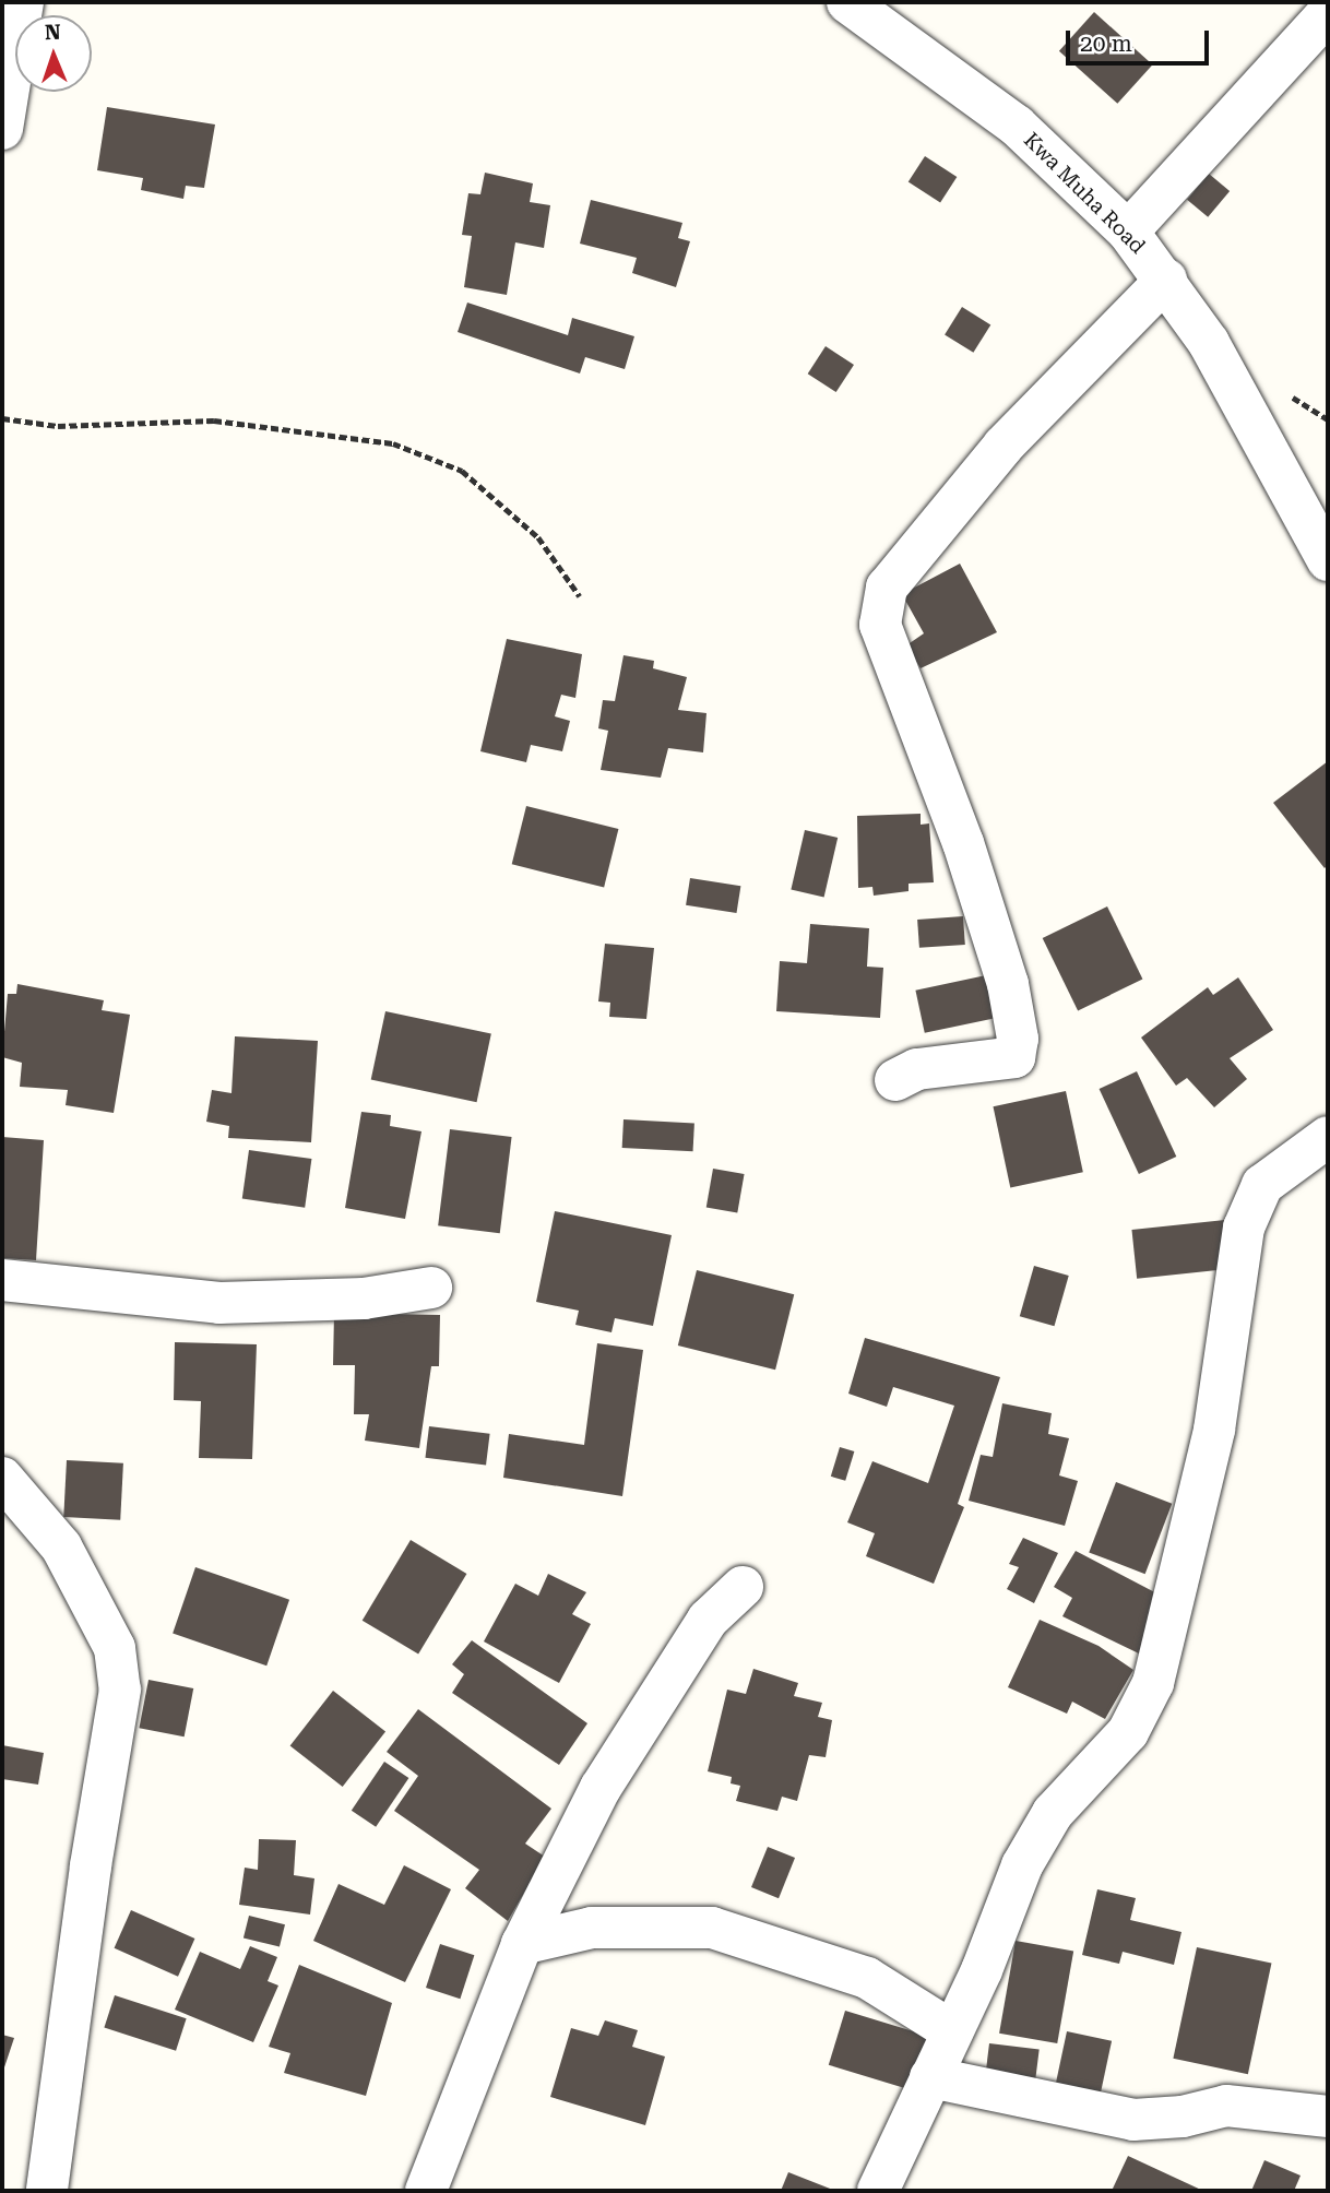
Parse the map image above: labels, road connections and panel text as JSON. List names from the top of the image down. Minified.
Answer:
{"streets":{"street":["Kwa Muha Road"]},"scale_bar":"20 m","north":"top"}
